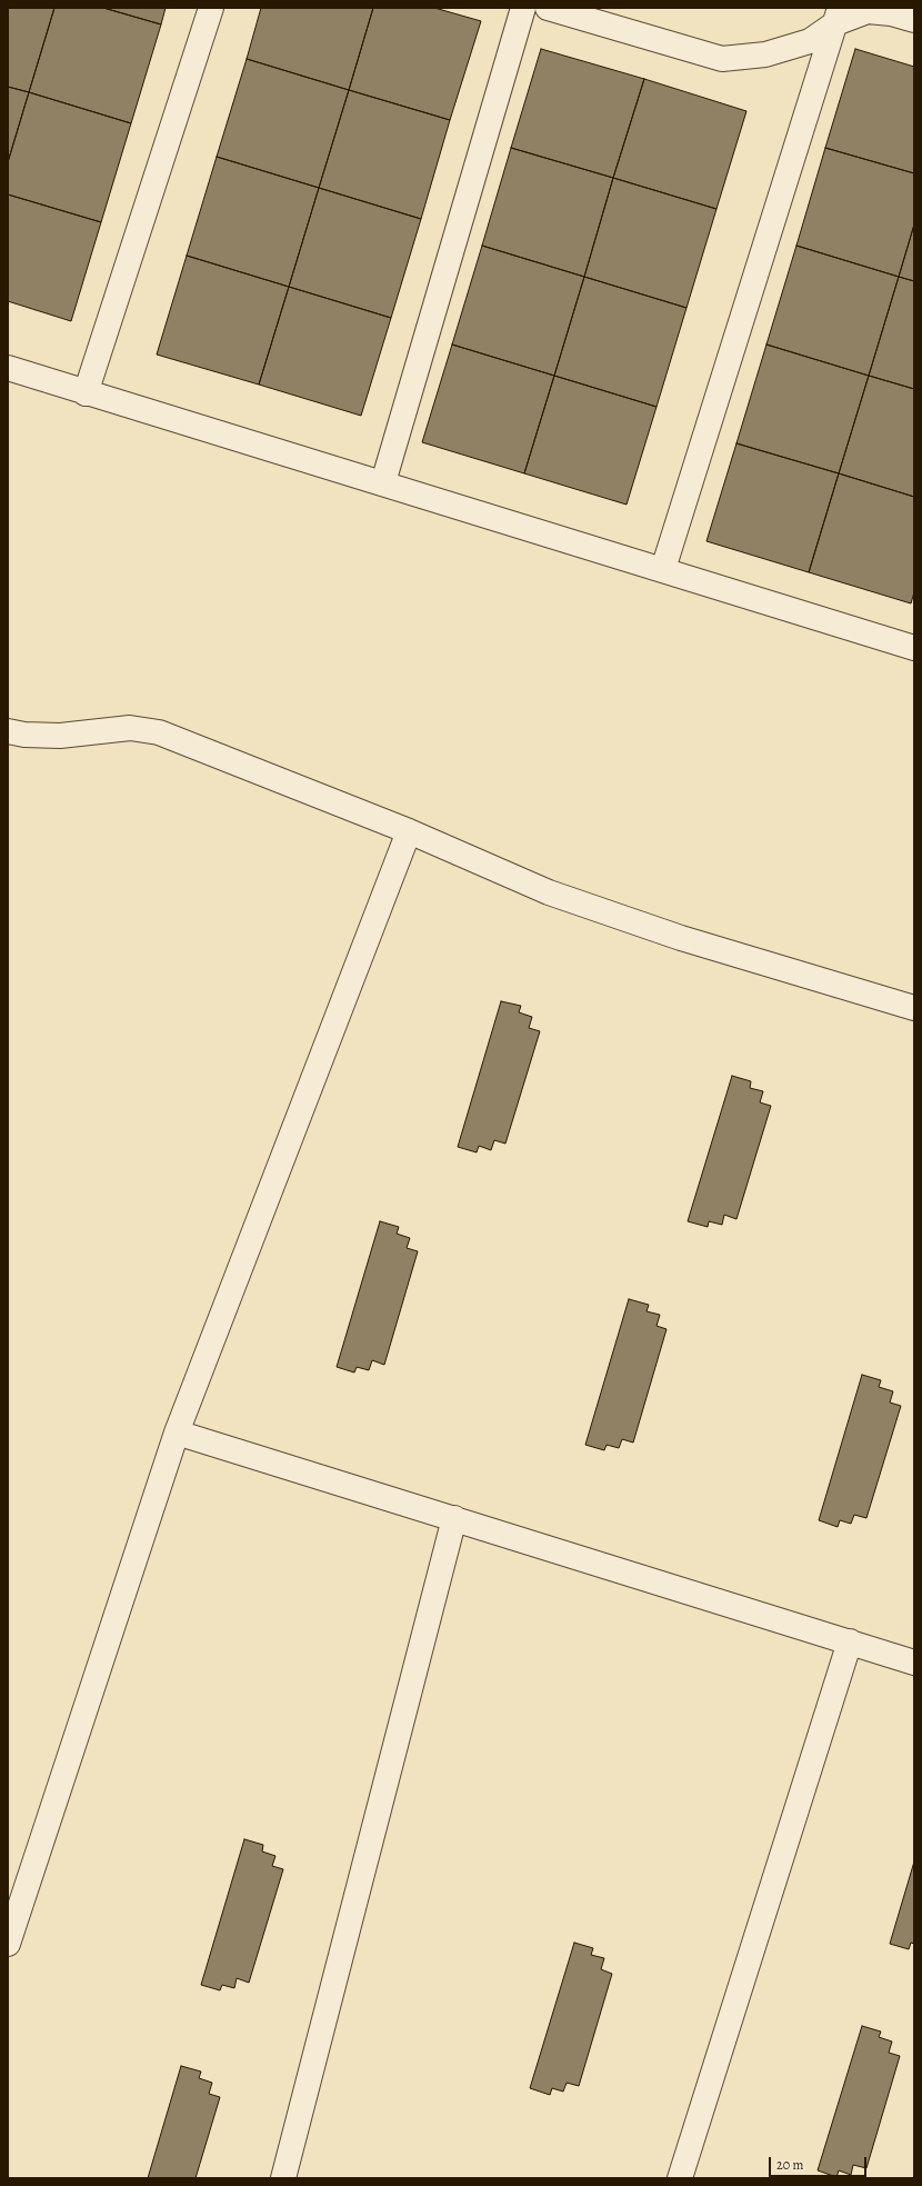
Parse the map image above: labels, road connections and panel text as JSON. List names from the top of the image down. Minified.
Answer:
{"scale_bar":"20 m"}
